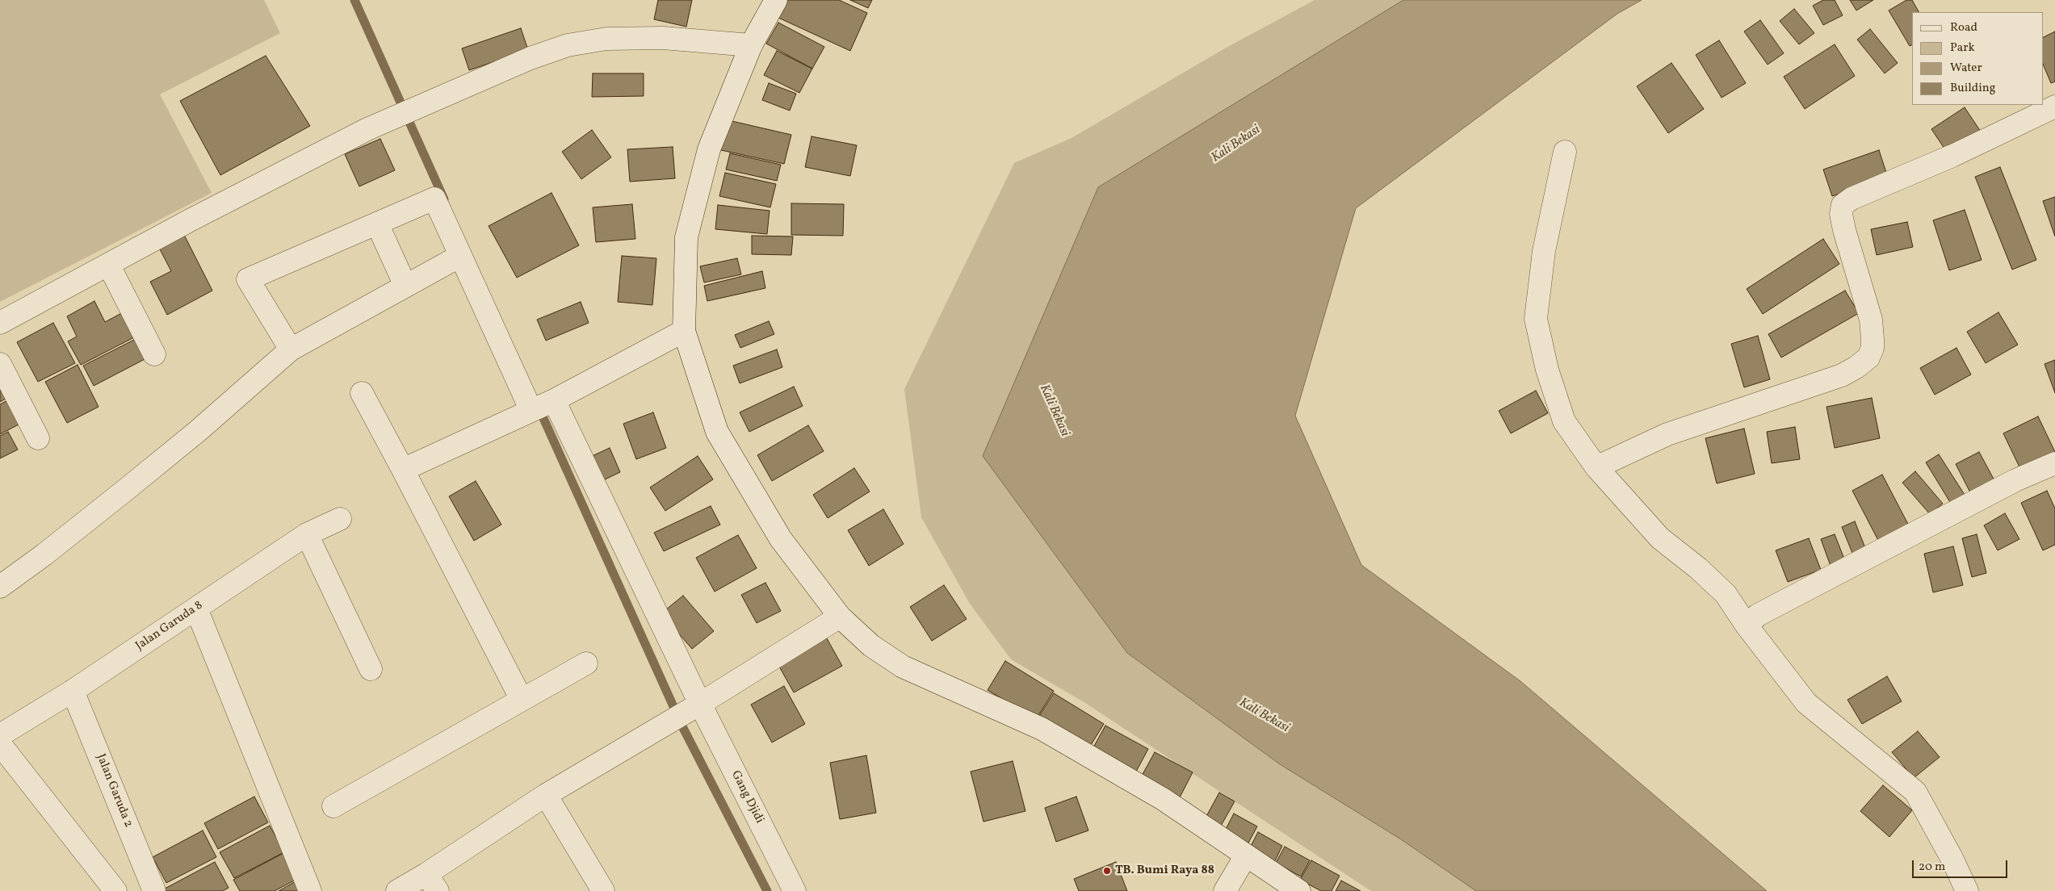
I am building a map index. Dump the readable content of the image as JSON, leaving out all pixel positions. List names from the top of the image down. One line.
{"streets":{"street":["Jalan Garuda 8","Jalan Garuda 2","Gang Djidi"]},"crossings":[["Jalan Garuda 8","Jalan Garuda 2"]],"water":["Kali Bekasi"],"places":["TB. Bumi Raya 88"],"legend":["Road","Park","Water","Building"],"scale_bar":"20 m"}
